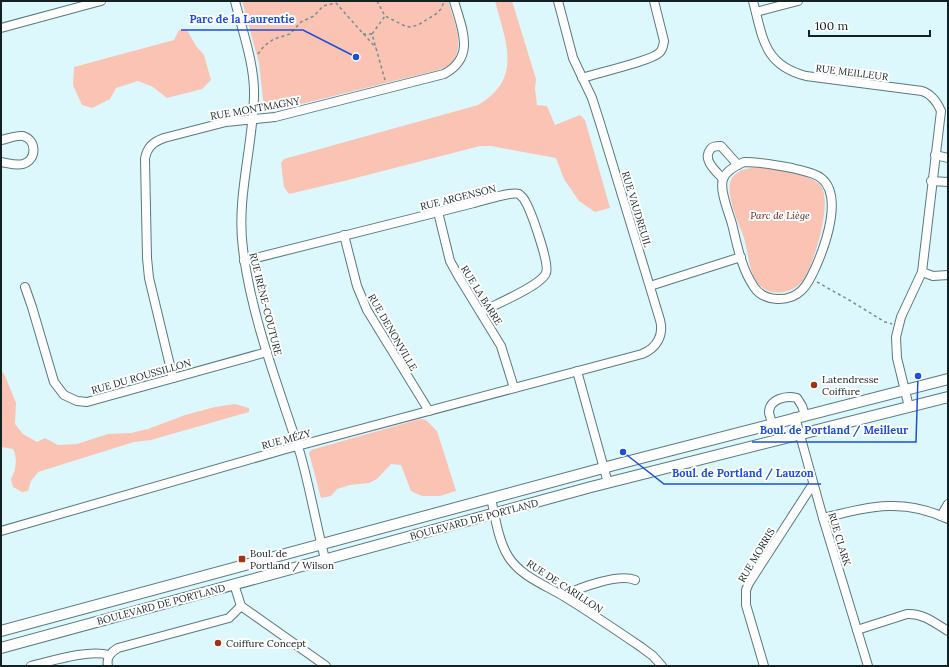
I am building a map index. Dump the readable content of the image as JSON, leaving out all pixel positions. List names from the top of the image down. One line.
{"streets":{"main road":["BOULEVARD DE PORTLAND"],"street":["RUE MEILLEUR","RUE MONTMAGNY","RUE ARGENSON","RUE VAUDREUIL","RUE LA BARRE","RUE IRÈNE-COUTURE","RUE DENONVILLE","RUE DU ROUSSILLON","RUE MÉZY","RUE CLARK","RUE MORRIS","RUE DE CARILLON"]},"crossings":[["RUE MEILLEUR","BOULEVARD DE PORTLAND"],["RUE MONTMAGNY","RUE IRÈNE-COUTURE"],["RUE MONTMAGNY","RUE DU ROUSSILLON"],["RUE ARGENSON","RUE LA BARRE"],["RUE ARGENSON","RUE IRÈNE-COUTURE"],["RUE ARGENSON","RUE DENONVILLE"],["RUE VAUDREUIL","RUE MÉZY"],["RUE LA BARRE","RUE MÉZY"],["RUE IRÈNE-COUTURE","RUE DU ROUSSILLON"],["RUE IRÈNE-COUTURE","RUE MÉZY"],["RUE IRÈNE-COUTURE","BOULEVARD DE PORTLAND"],["RUE DENONVILLE","RUE MÉZY"],["BOULEVARD DE PORTLAND","RUE CLARK"],["BOULEVARD DE PORTLAND","RUE DE CARILLON"],["RUE CLARK","RUE MORRIS"]],"parks":["Parc de Liège"],"places":{"other":["Parc de la Laurentie","Boul. de Portland / Meilleur","Latendresse Coiffure","Boul. de Portland / Lauzon","Coiffure Concept"],"transit":["Boul. de Portland / Wilson"]},"scale_bar":"100 m"}
